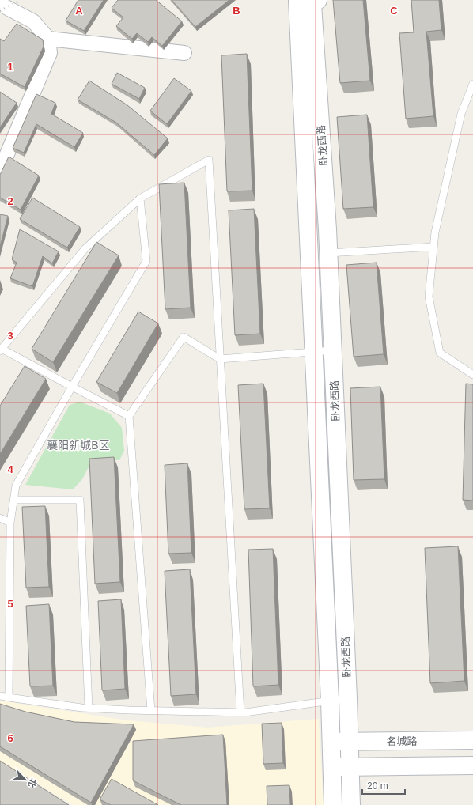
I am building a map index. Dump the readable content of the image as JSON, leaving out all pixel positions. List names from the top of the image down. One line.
{"streets":{"main road":["卧龙西路","名城路"]},"crossings":[["卧龙西路","名城路"]],"districts":["襄阳新城B区"],"scale_bar":"20 m","north":"bottom right","grid":{"columns":["A","B","C"],"rows":["1","2","3","4","5","6"]}}
